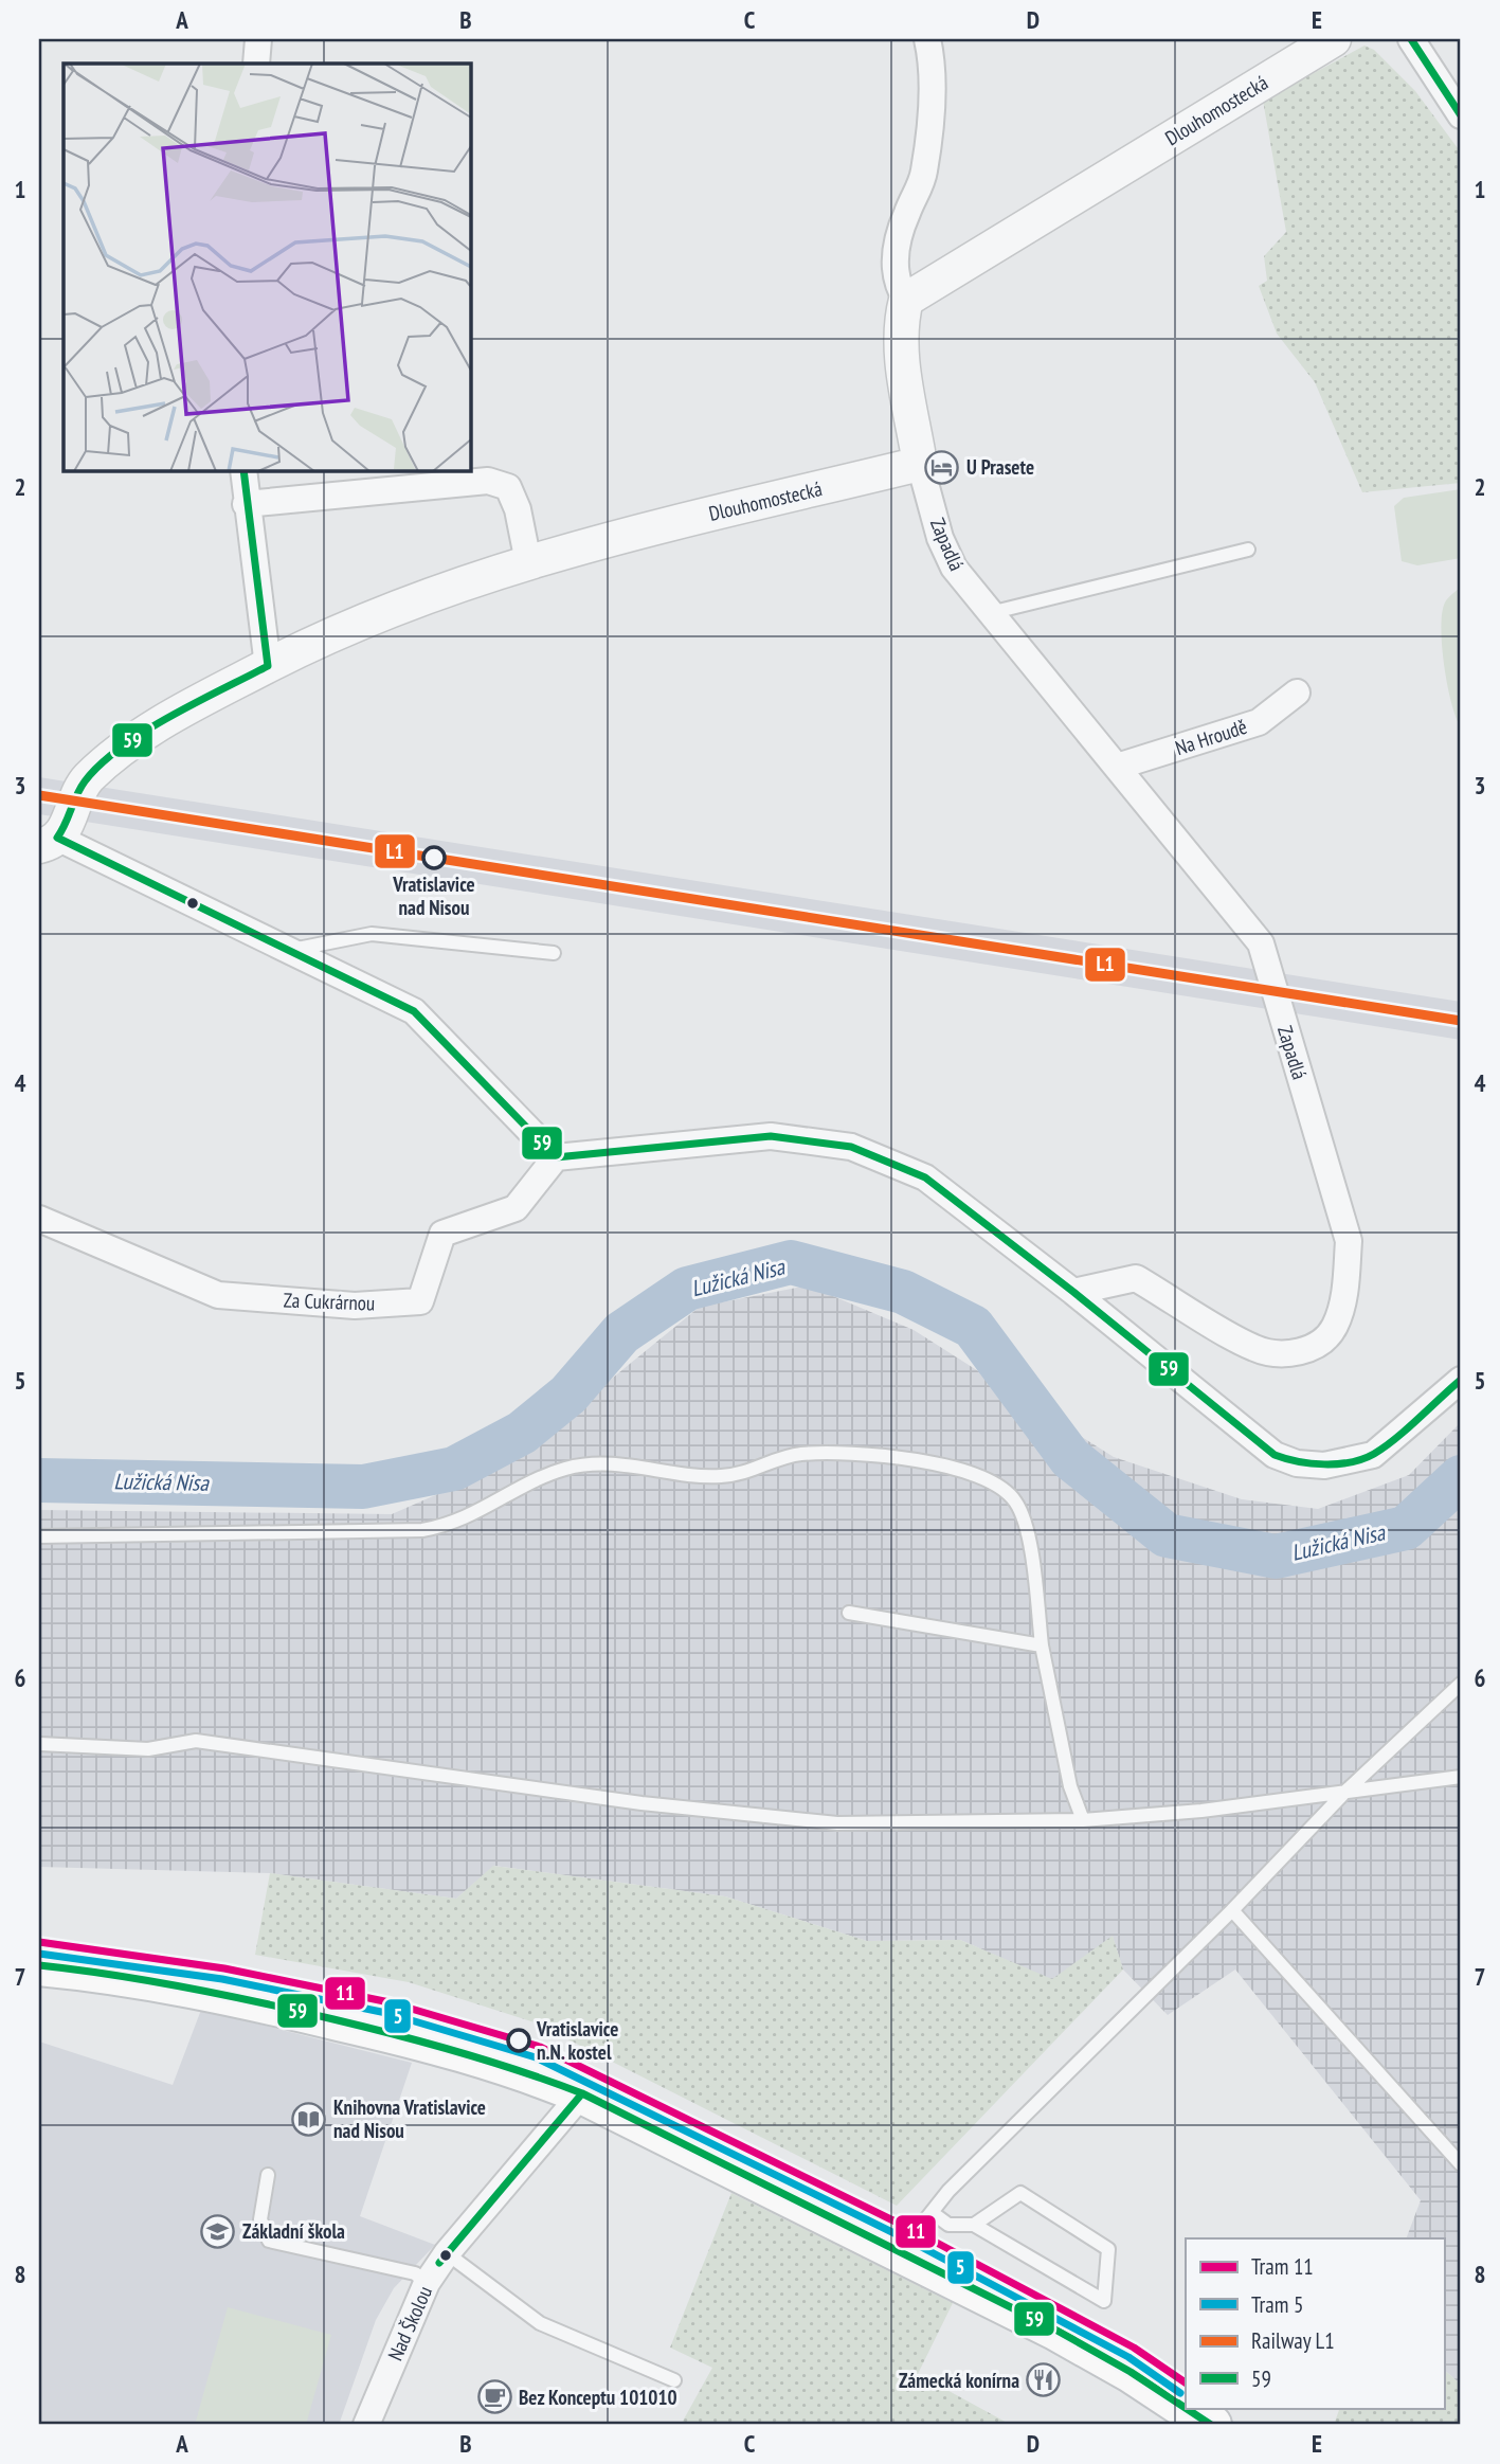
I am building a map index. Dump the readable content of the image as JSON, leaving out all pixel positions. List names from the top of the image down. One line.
{"streets":{"street":["Dlouhomostecká","Zapadlá","Na Hroudě","Za Cukrárnou","Nad Školou"]},"crossings":[["Dlouhomostecká","Zapadlá"],["Zapadlá","Na Hroudě"]],"water":["Lužická Nisa"],"places":{"hotel":["U Prasete"],"other":["Vratislavice nad Nisou","Vratislavice n.N. kostel"],"library":["Knihovna Vratislavice nad Nisou"],"school or university":["Základní škola"],"restaurant":["Zámecká konírna"],"cafe":["Bez Konceptu 101010"]},"lines":["transit line 59","rail line L1","tram line 11","tram line 5"],"legend":["Tram 11","Tram 5","Railway L1","59"],"grid":{"columns":["A","B","C","D","E"],"rows":["1","2","3","4","5","6","7","8"]}}
